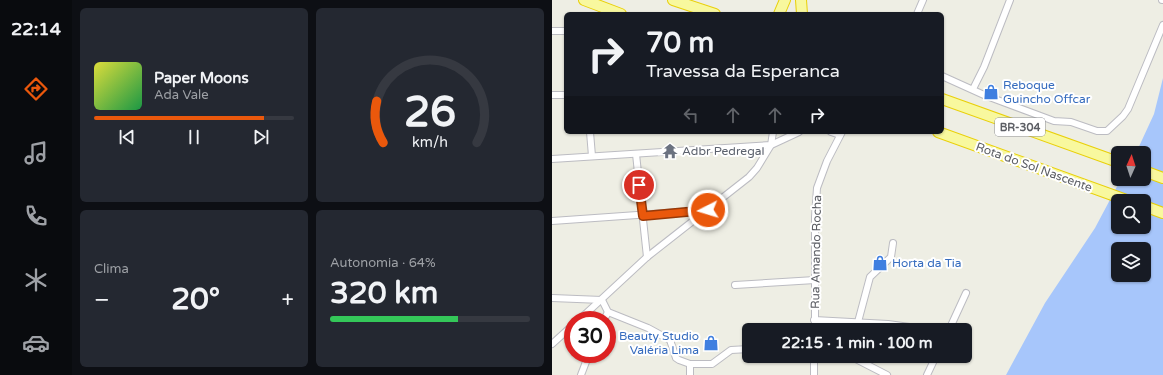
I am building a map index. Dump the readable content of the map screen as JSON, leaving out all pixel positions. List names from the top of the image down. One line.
{"streets":{"highway":["BR-304","Rota do Sol Nascente"],"street":["Rua Amando Rocha"]},"places":{"shop":["Reboque Guincho Offcar","Horta da Tia","Beauty Studio Valéria Lima"],"temple":["Adbr Pedregal"]},"north":"top","page":{"tabs":"22:14","turn":["70 m","Travessa da Esperanca"],"song":["Paper Moons","Ada Vale"],"tile":["Clima",["Autonomia · 64%","320 km"]],"heat":["−","20°","+"],"limit":"30","trip":"22:15 · 1 min · 100 m","gauge":["26","km/h"]}}
